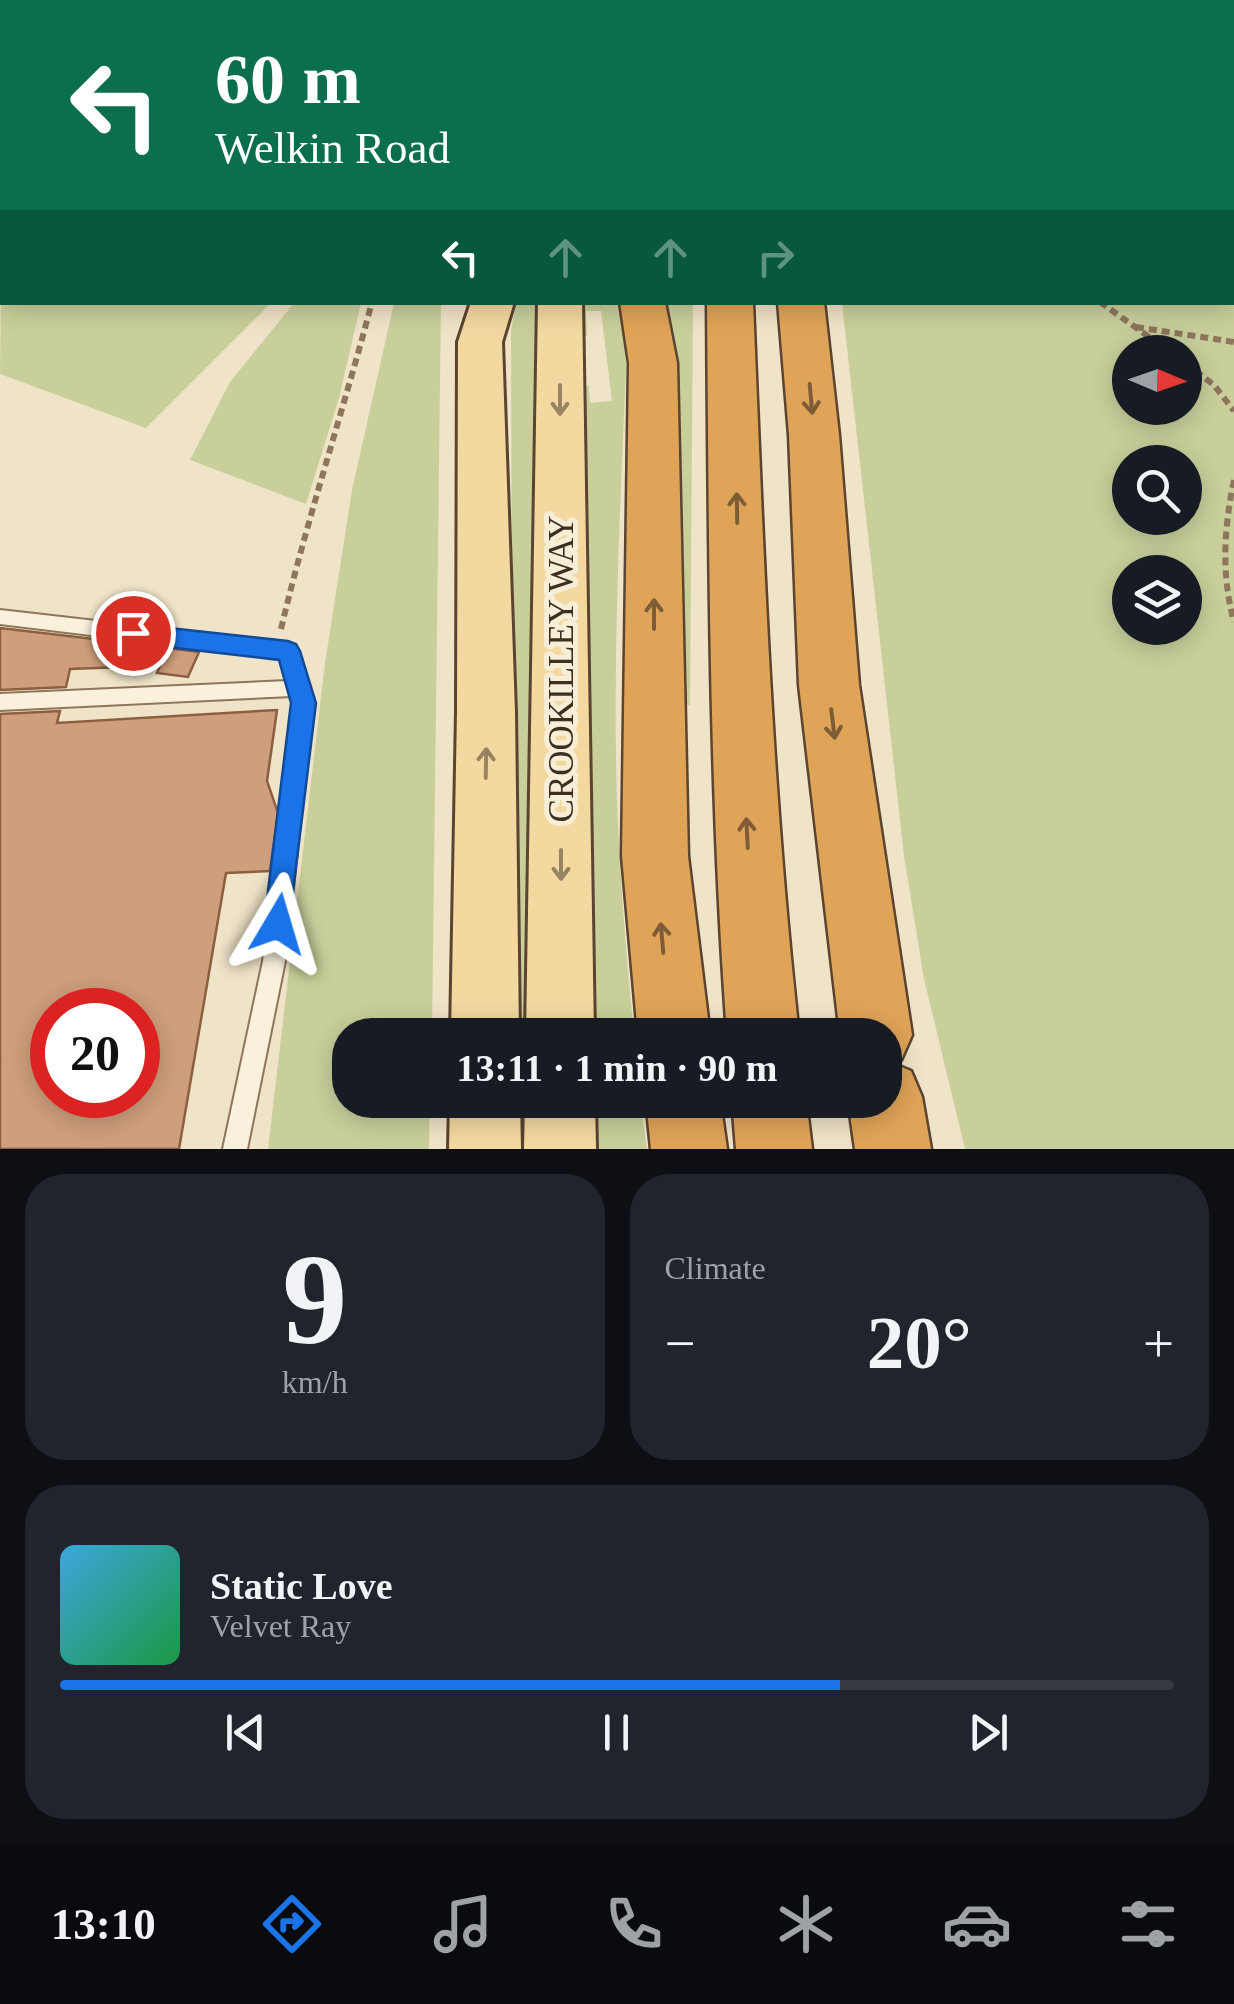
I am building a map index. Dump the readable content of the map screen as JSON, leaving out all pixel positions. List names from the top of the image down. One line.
{"streets":{"main road":["CROOKILLEY WAY"]},"north":"right","page":{"turn":["60 m","Welkin Road"],"limit":"20","trip":"13:11 · 1 min · 90 m","tile":[["9","km/h"],"Climate"],"heat":["−","20°","+"],"song":["Static Love","Velvet Ray"],"tabs":"13:10"}}
